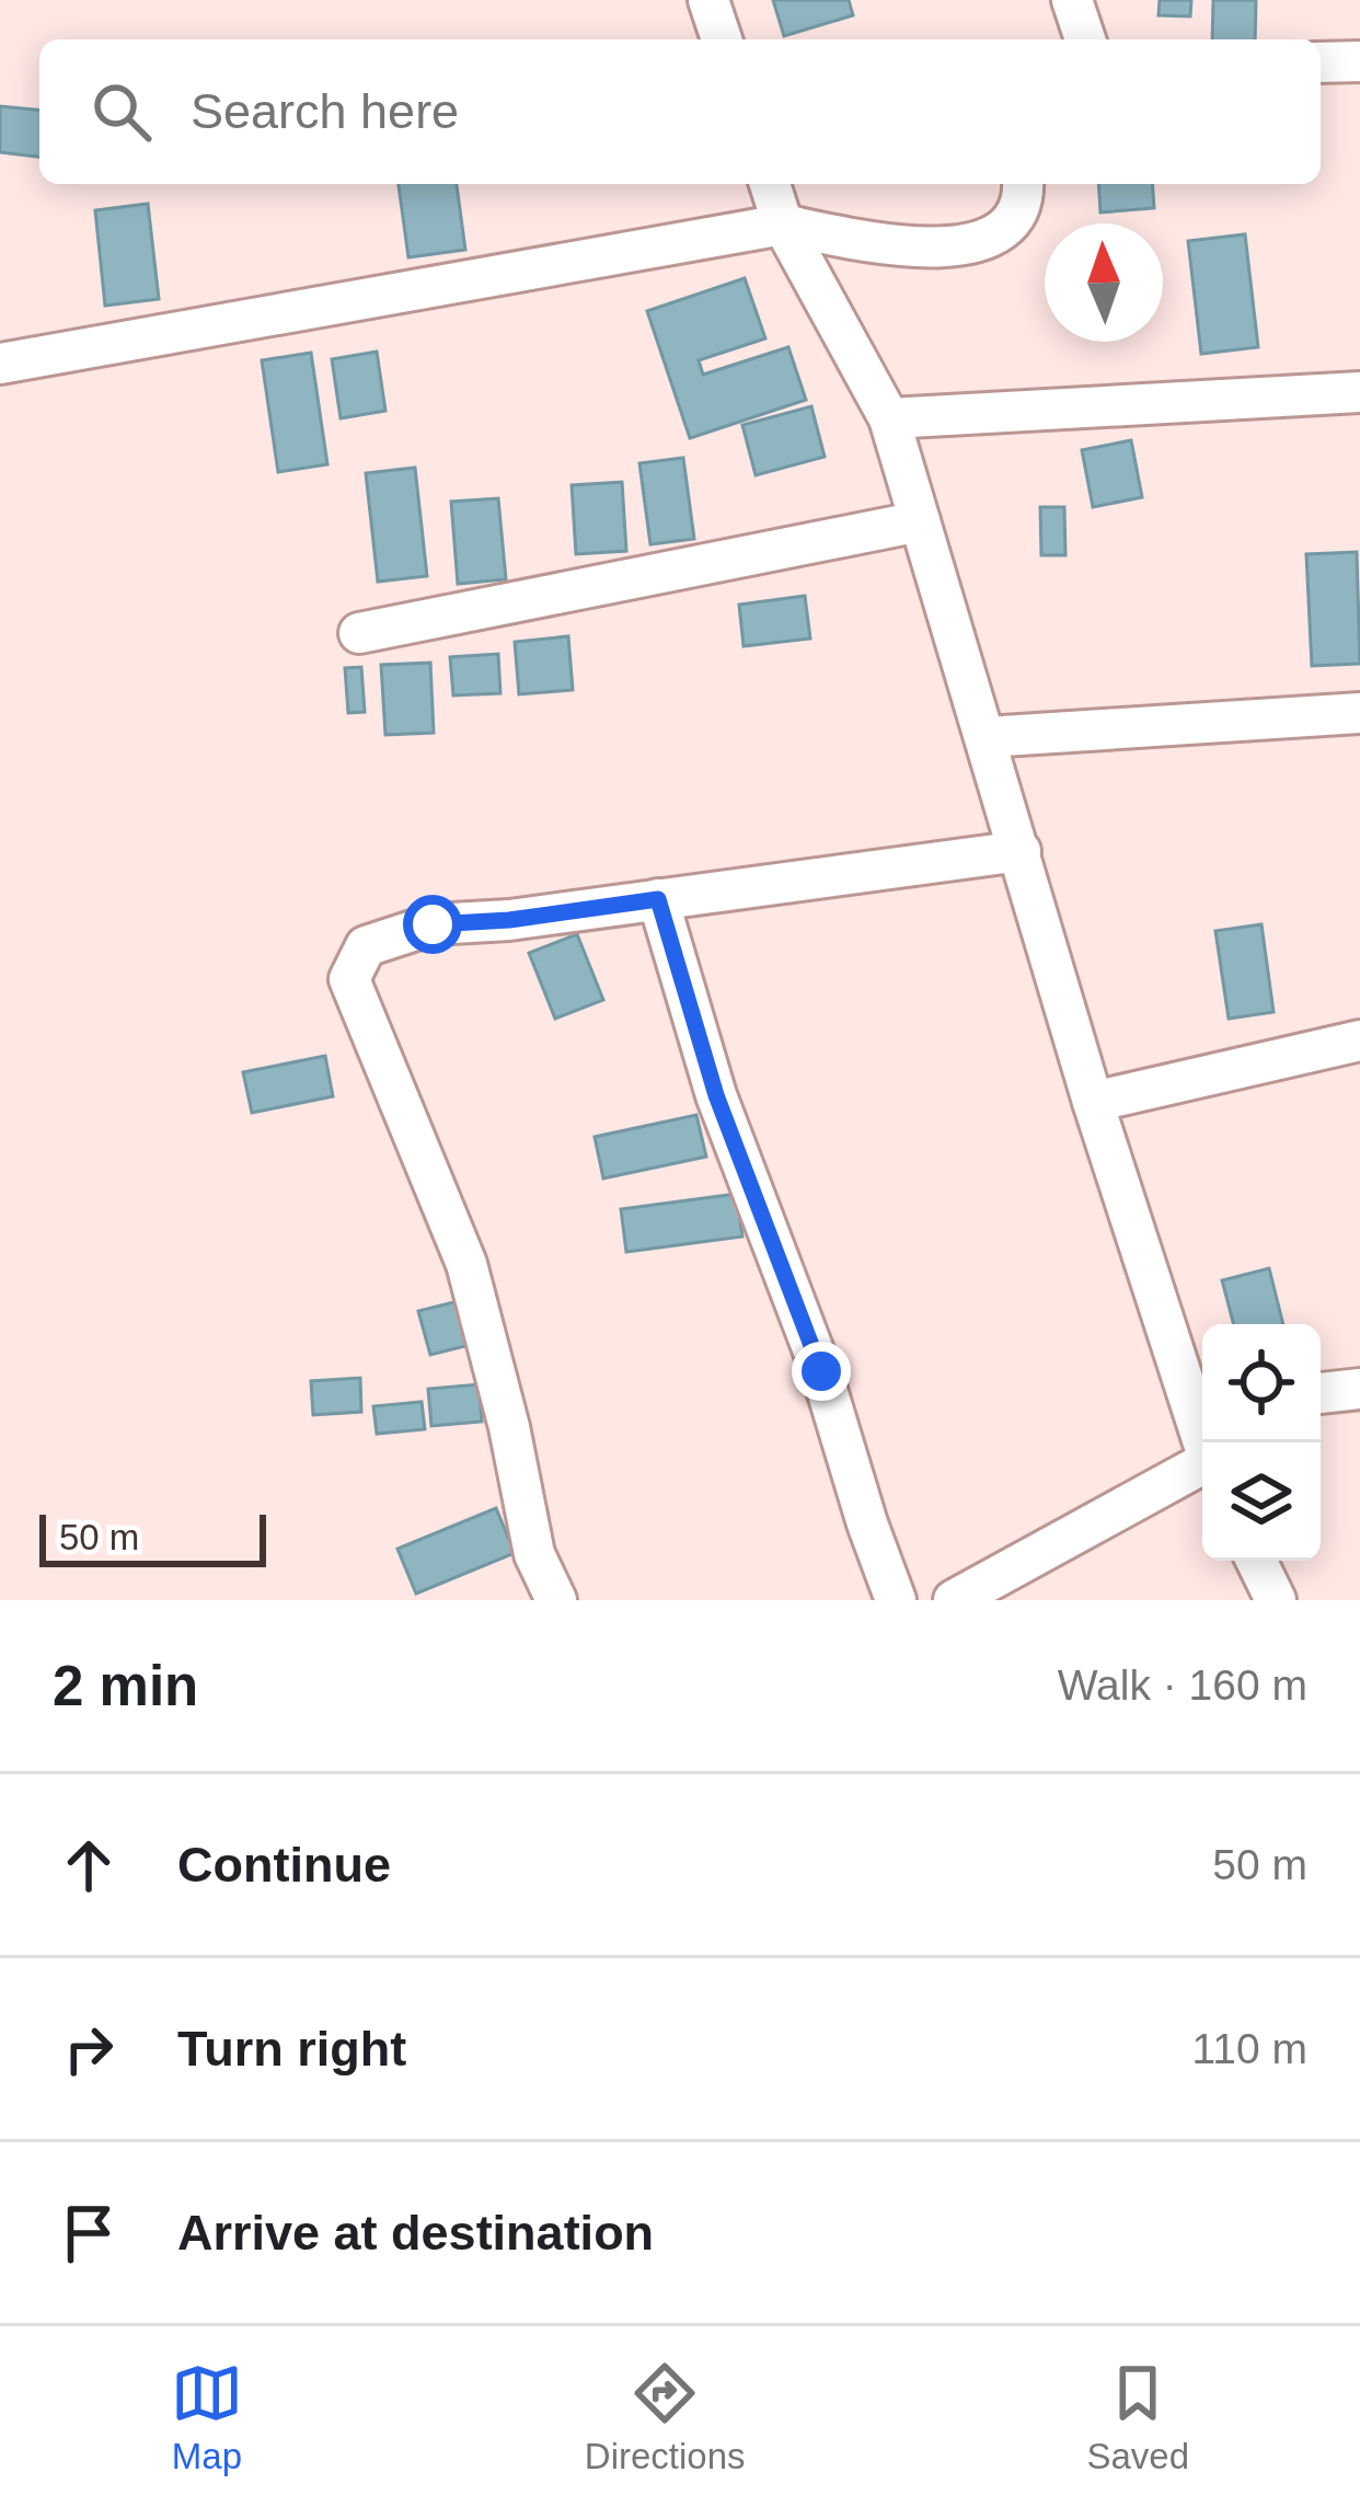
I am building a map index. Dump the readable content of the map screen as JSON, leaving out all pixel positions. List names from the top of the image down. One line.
{"scale_bar":"50 m","north":"top","page":{"search":"Search here","scale":"50 m","heading":["2 min","Walk · 160 m"],"list":[["Continue","50 m"],["Turn right","110 m"],"Arrive at destination"],"nav":["Map","Directions","Saved"]}}
